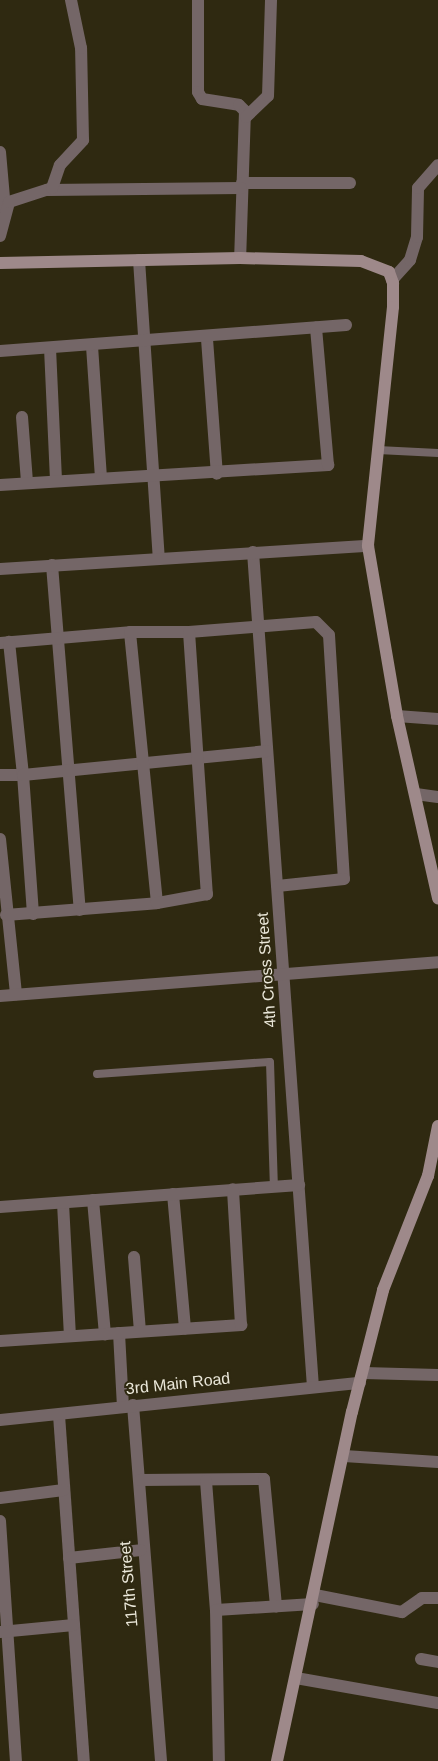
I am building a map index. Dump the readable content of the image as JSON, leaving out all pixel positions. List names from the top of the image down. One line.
{"streets":{"street":["4th Cross Street","3rd Main Road","117th Street"]},"crossings":[["4th Cross Street","3rd Main Road"],["3rd Main Road","117th Street"]]}
